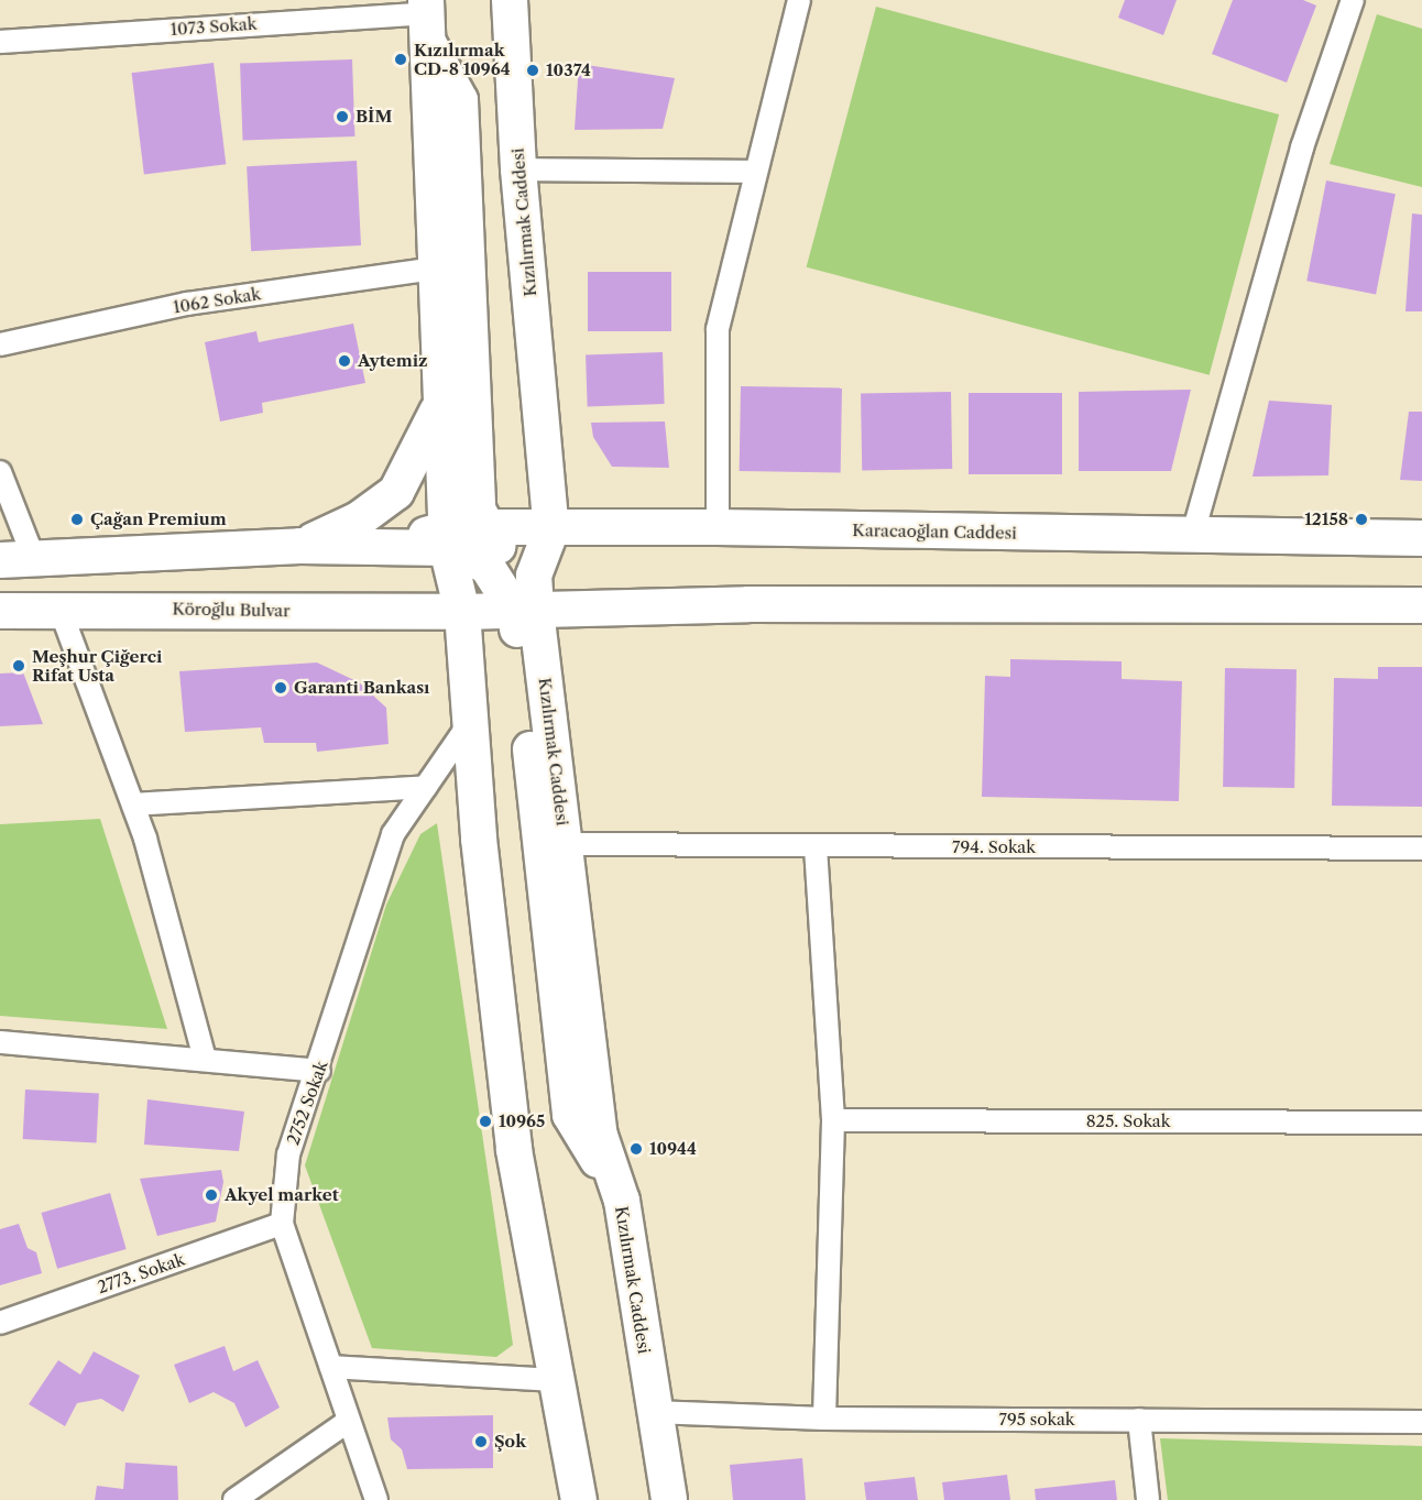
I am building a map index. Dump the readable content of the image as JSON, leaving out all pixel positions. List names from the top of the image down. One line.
{"streets":{"main road":["Kızılırmak Caddesi","Karacaoğlan Caddesi","Köroğlu Bulvar"],"street":["1073 Sokak","1062 Sokak","794. Sokak","2752 Sokak","825. Sokak","2773. Sokak","795 sokak"]},"crossings":[["Kızılırmak Caddesi","Karacaoğlan Caddesi"],["Kızılırmak Caddesi","794. Sokak"],["Kızılırmak Caddesi","795 sokak"],["2752 Sokak","2773. Sokak"]],"places":["Kızılırmak CD-8 10964","10374","BİM","Aytemiz","Çağan Premium","12158","Meşhur Çiğerci Rifat Usta","Garanti Bankası","10965","10944","Akyel market","Şok"]}
